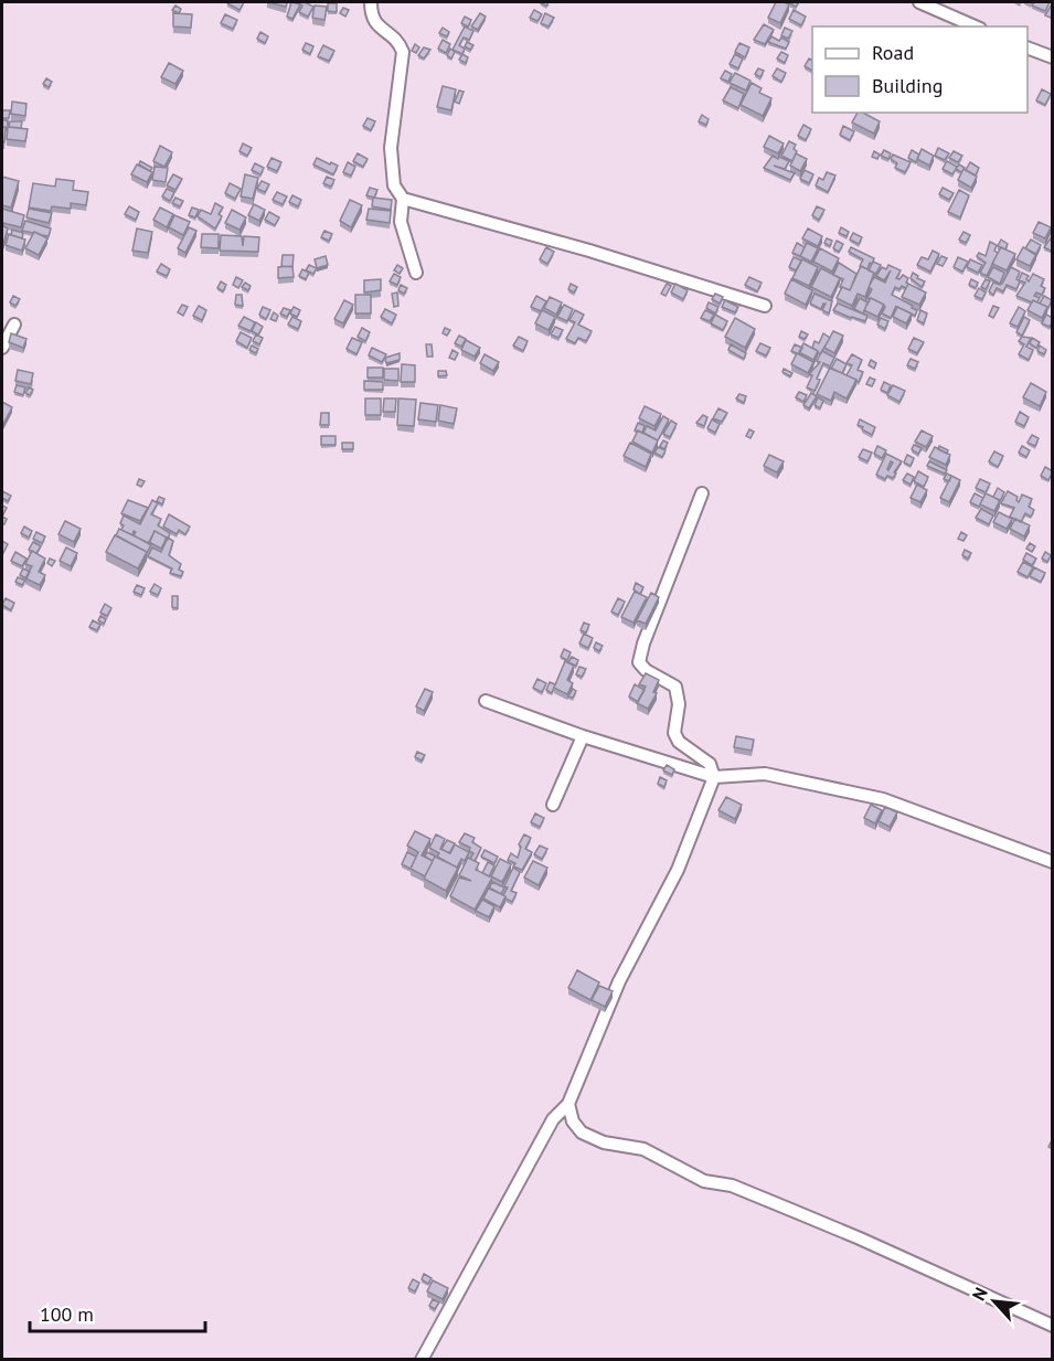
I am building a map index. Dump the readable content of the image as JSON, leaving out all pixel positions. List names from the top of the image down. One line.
{"legend":["Road","Building"],"scale_bar":"100 m","north":"top left"}
